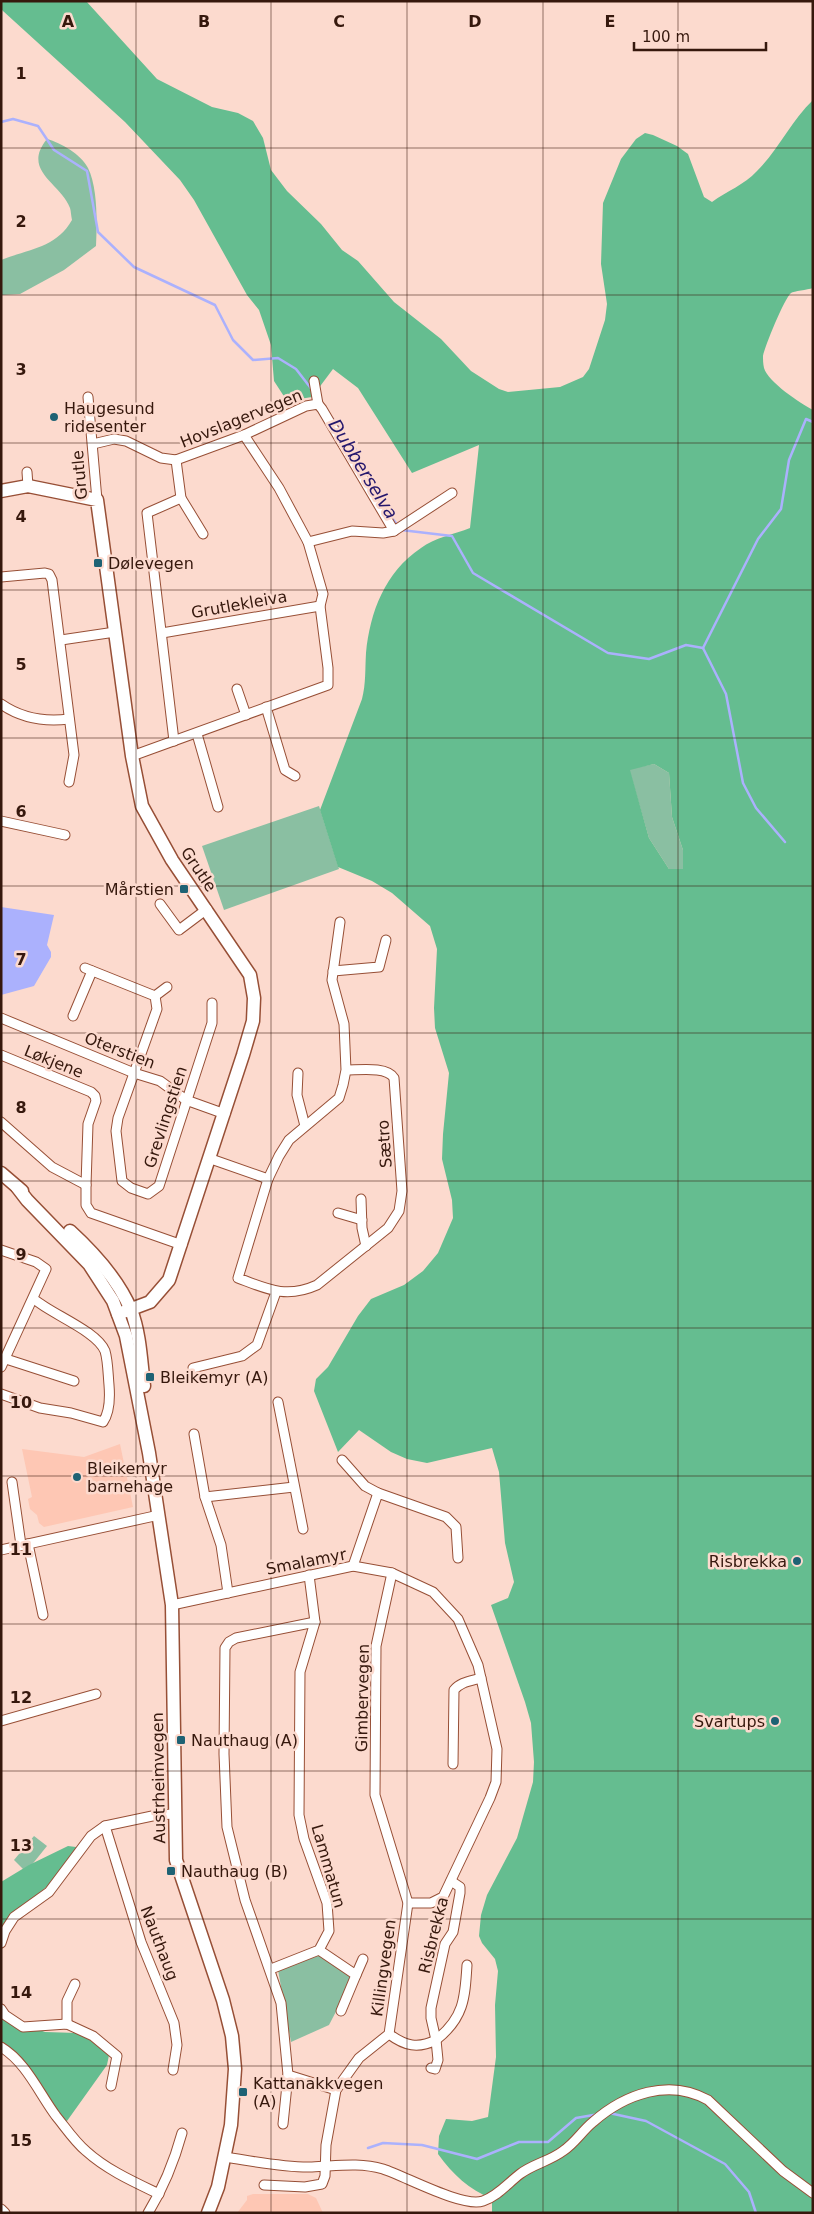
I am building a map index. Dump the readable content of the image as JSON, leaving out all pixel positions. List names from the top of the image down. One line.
{"streets":{"main road":["Grutle","Austrheimvegen"],"street":["Hovslagervegen","Grutlekleiva","Oterstien","Løkjene","Grevlingstien","Sætro","Smalamyr","Gimbervegen","Lammatun","Risbrekka","Nauthaug","Killingvegen"]},"crossings":[["Hovslagervegen","Grutle"],["Grutle","Oterstien"],["Grutle","Løkjene"],["Grutle","Austrheimvegen"],["Oterstien","Grevlingstien"],["Smalamyr","Gimbervegen"],["Smalamyr","Austrheimvegen"],["Smalamyr","Risbrekka"],["Gimbervegen","Killingvegen"],["Risbrekka","Killingvegen"]],"water":["Dubberselva"],"places":{"other":["Haugesund ridesenter","Bleikemyr barnehage","Risbrekka","Svartups"],"transit":["Dølevegen","Mårstien","Bleikemyr (A)","Nauthaug (A)","Nauthaug (B)","Kattanakkvegen (A)"]},"scale_bar":"100 m","grid":{"columns":["A","B","C","D","E"],"rows":["1","2","3","4","5","6","7","8","9","10","11","12","13","14","15"]}}
